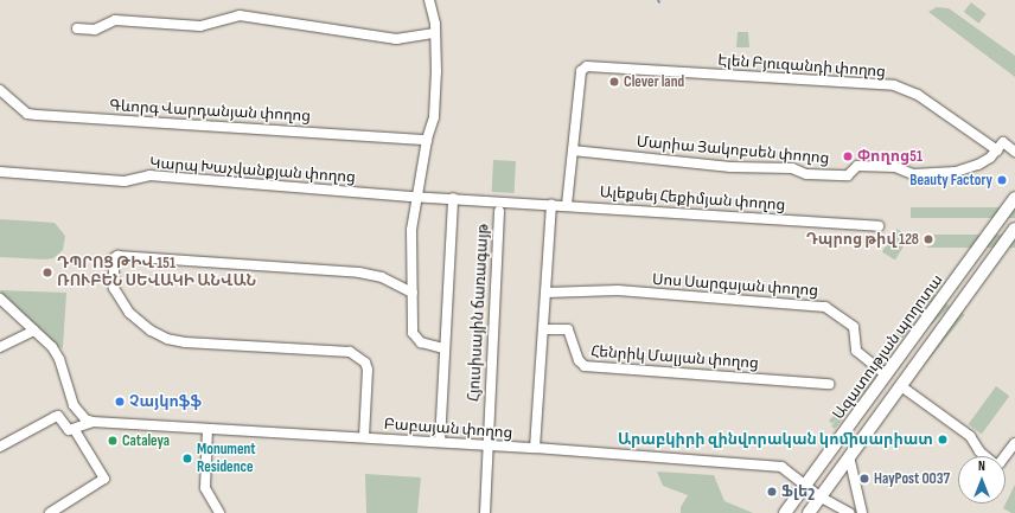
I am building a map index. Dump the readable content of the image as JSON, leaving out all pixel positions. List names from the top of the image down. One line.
{"streets":{"main road":["Ազատության պողոտա"],"street":["Էլեն Բյուզանդի փողոց","Գևորգ Վարդանյան փողոց","Մարիա Յակոբսեն փողոց","Կարպ Խաչվանքյան փողոց","Ալեքսեյ Հեքիմյան փողոց","Սոս Սարգսյան փողոց","Հյուսիսային ճառագայթ","Հենրիկ Մալյան փողոց","Բաբայան փողոց"]},"crossings":[["Էլեն Բյուզանդի փողոց","Մարիա Յակոբսեն փողոց"],["Կարպ Խաչվանքյան փողոց","Ալեքսեյ Հեքիմյան փողոց"],["Սոս Սարգսյան փողոց","Ազատության պողոտա"],["Հյուսիսային ճառագայթ","Բաբայան փողոց"],["Ազատության պողոտա","Բաբայան փողոց"]],"places":["Clever land","Փողոց51","Beauty Factory","Դպրոց թիվ 128","ԴՊՐՈՑ ԹԻՎ 151 ՌՈՒԲԵՆ ՍԵՎԱԿԻ ԱՆՎԱՆ","Չայկոֆֆ","Արաբկիրի զինվորական կոմիսարիատ","Cataleya","Monument Residence","HayPost 0037","Ֆլեշ"],"north":"top"}
